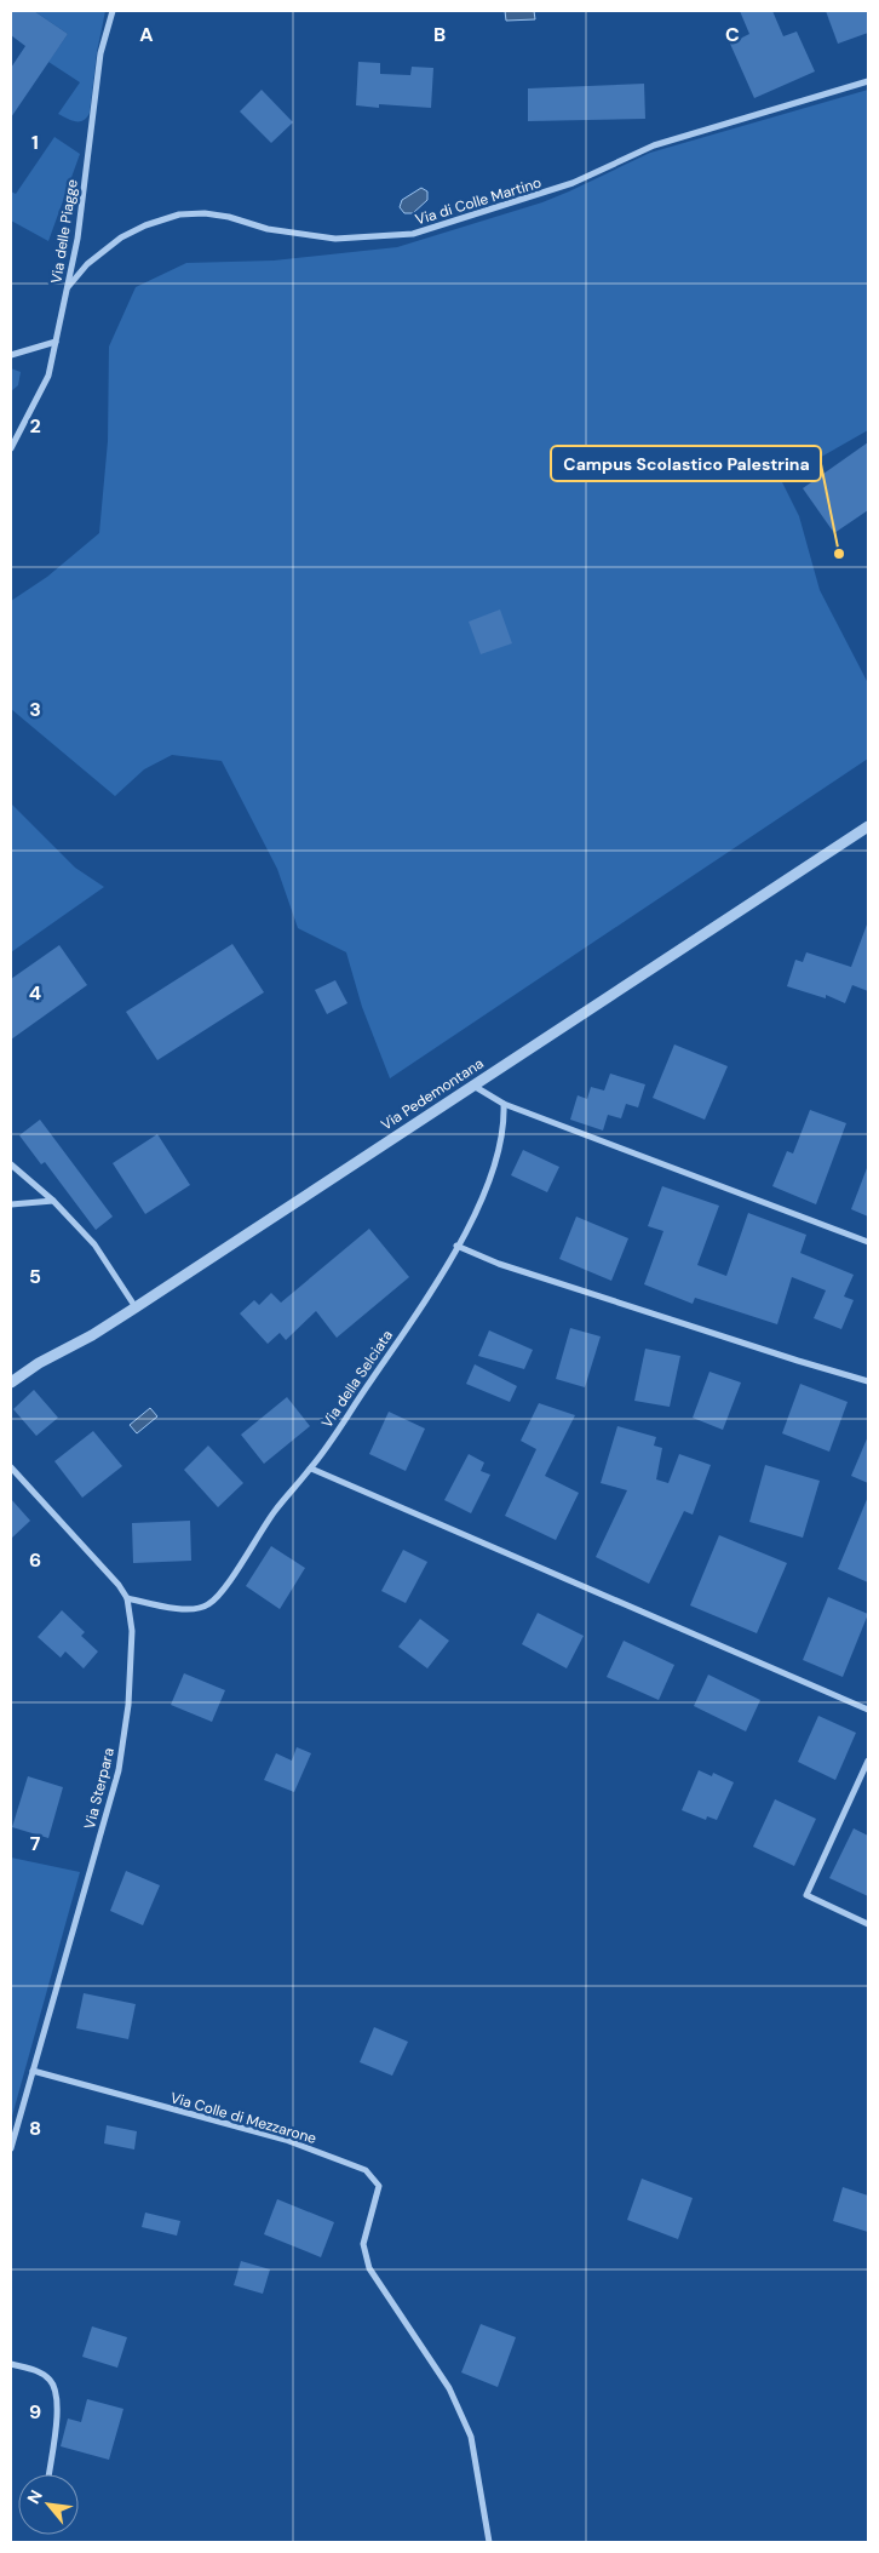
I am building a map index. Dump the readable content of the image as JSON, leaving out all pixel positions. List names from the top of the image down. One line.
{"streets":{"street":["Via di Colle Martino","Via delle Piagge","Via Pedemontana","Via della Selciata","Via Sterpara","Via Colle di Mezzarone"]},"crossings":[["Via di Colle Martino","Via delle Piagge"],["Via della Selciata","Via Sterpara"],["Via Sterpara","Via Colle di Mezzarone"]],"places":["Campus Scolastico Palestrina"],"north":"top left","grid":{"columns":["A","B","C"],"rows":["1","2","3","4","5","6","7","8","9"]}}
